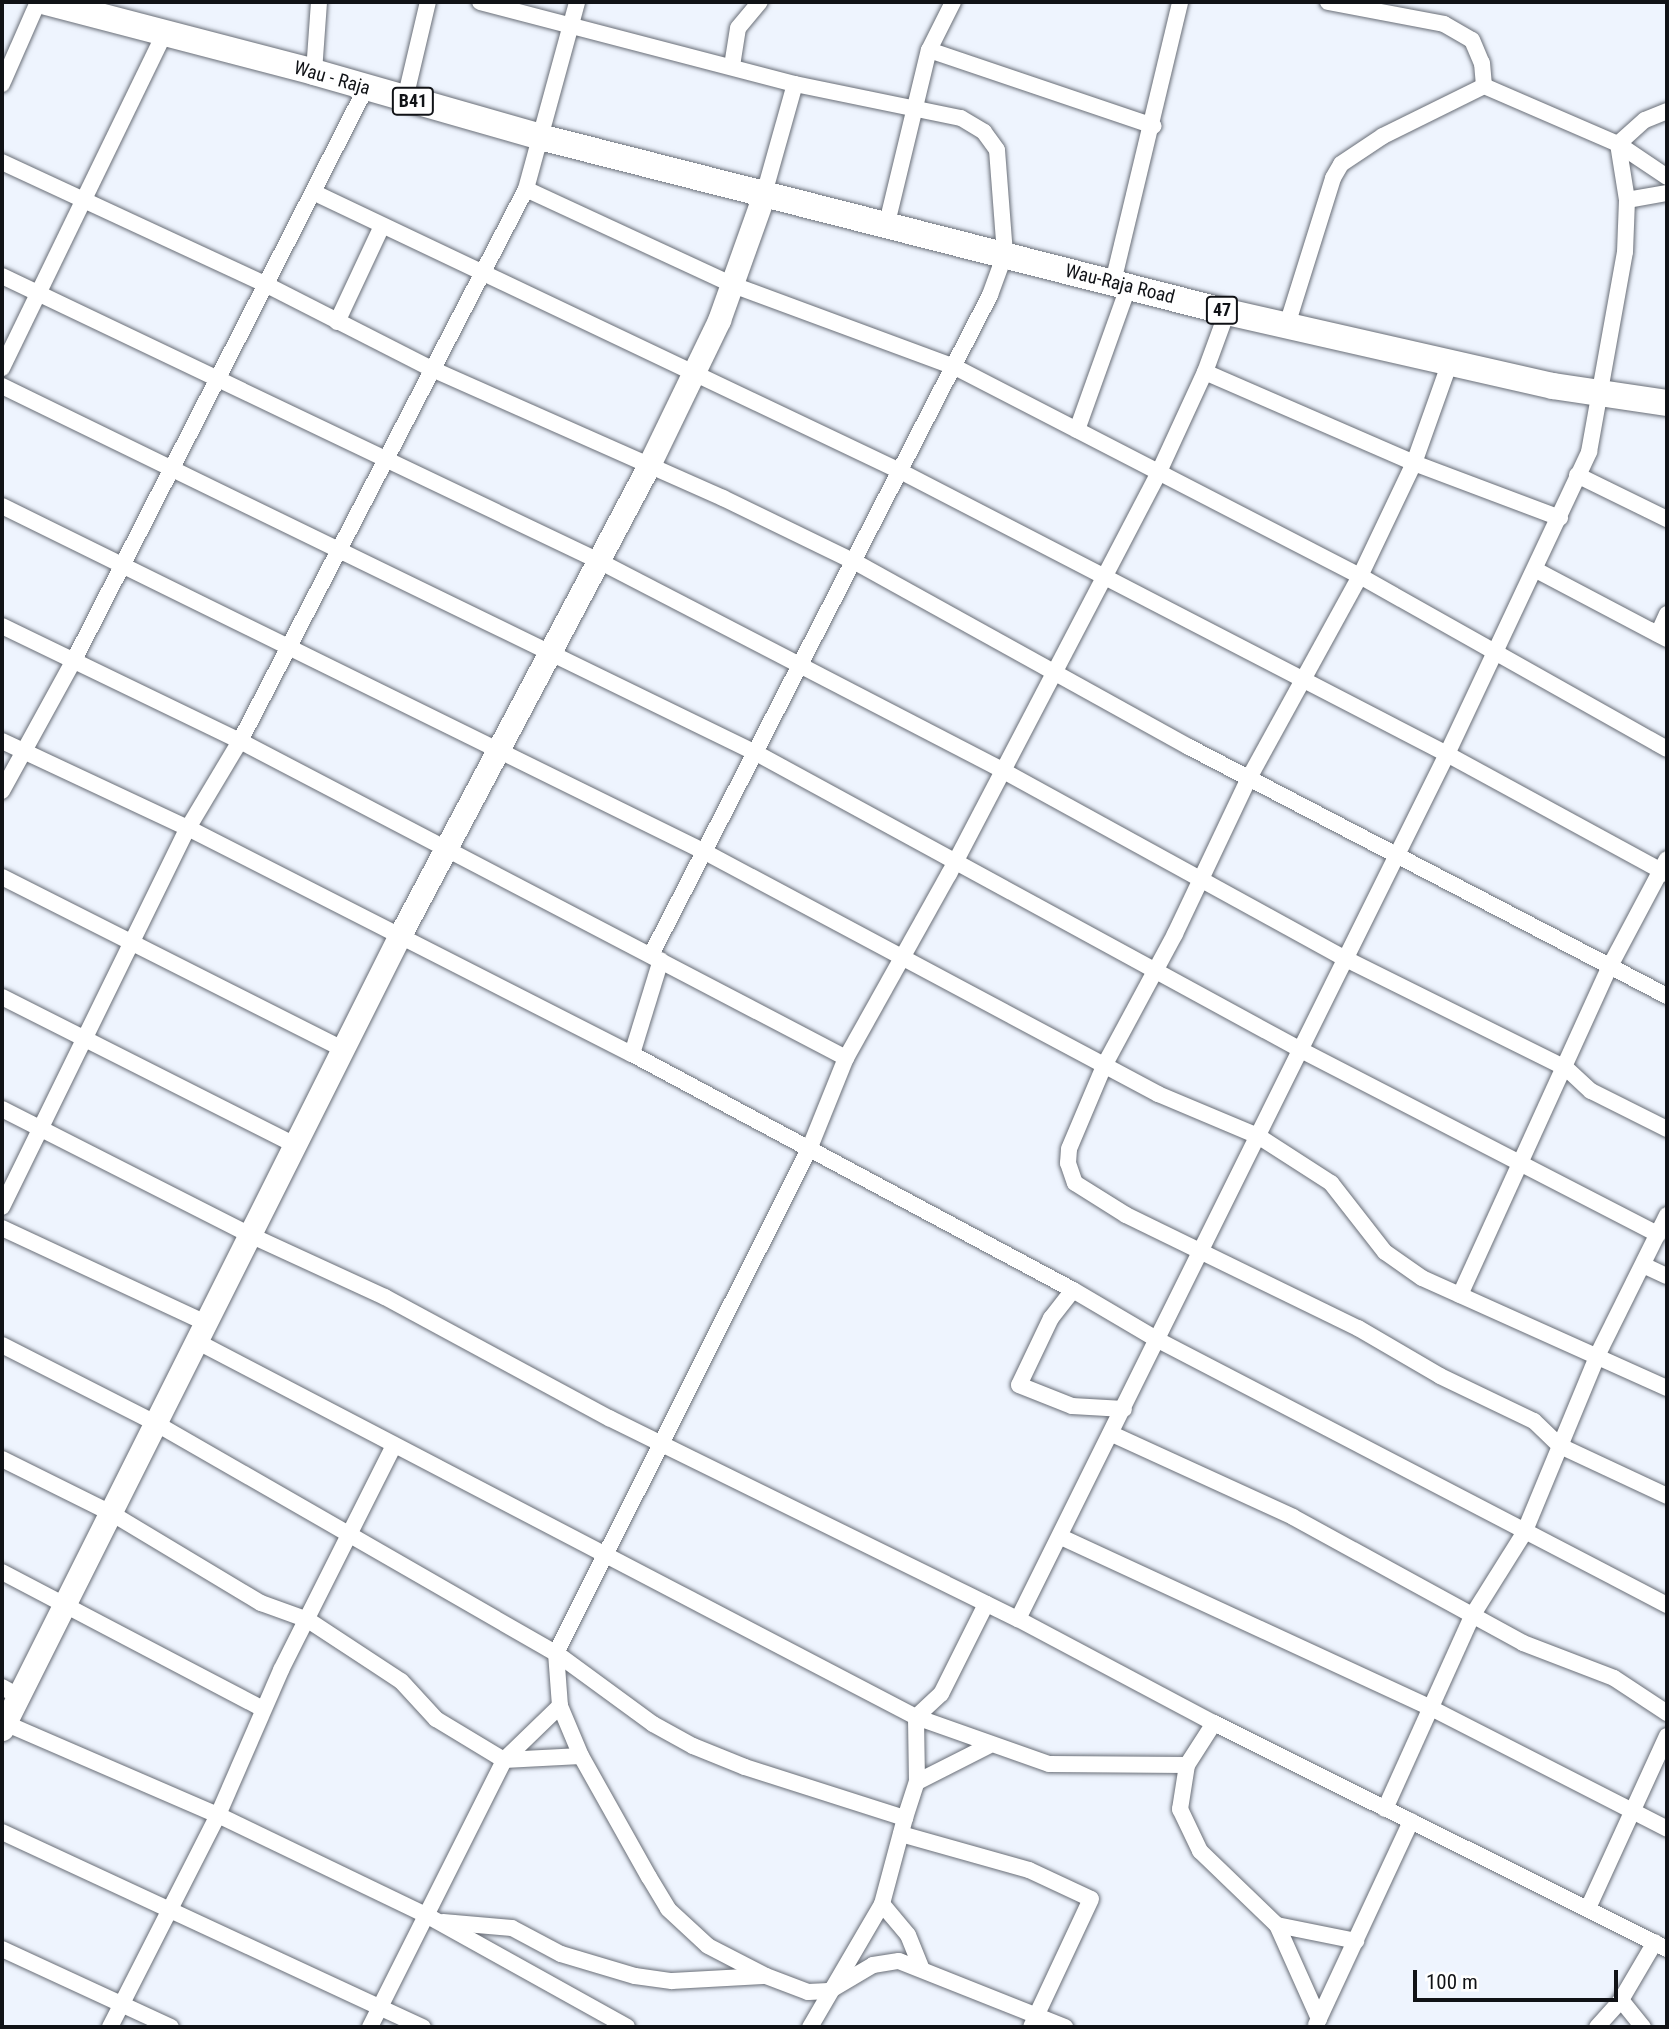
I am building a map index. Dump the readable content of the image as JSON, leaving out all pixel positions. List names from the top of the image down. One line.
{"streets":{"main road":["Wau - Raja","B41","Wau-Raja Road","47"]},"crossings":[["Wau - Raja","Wau-Raja Road"]],"scale_bar":"100 m"}
